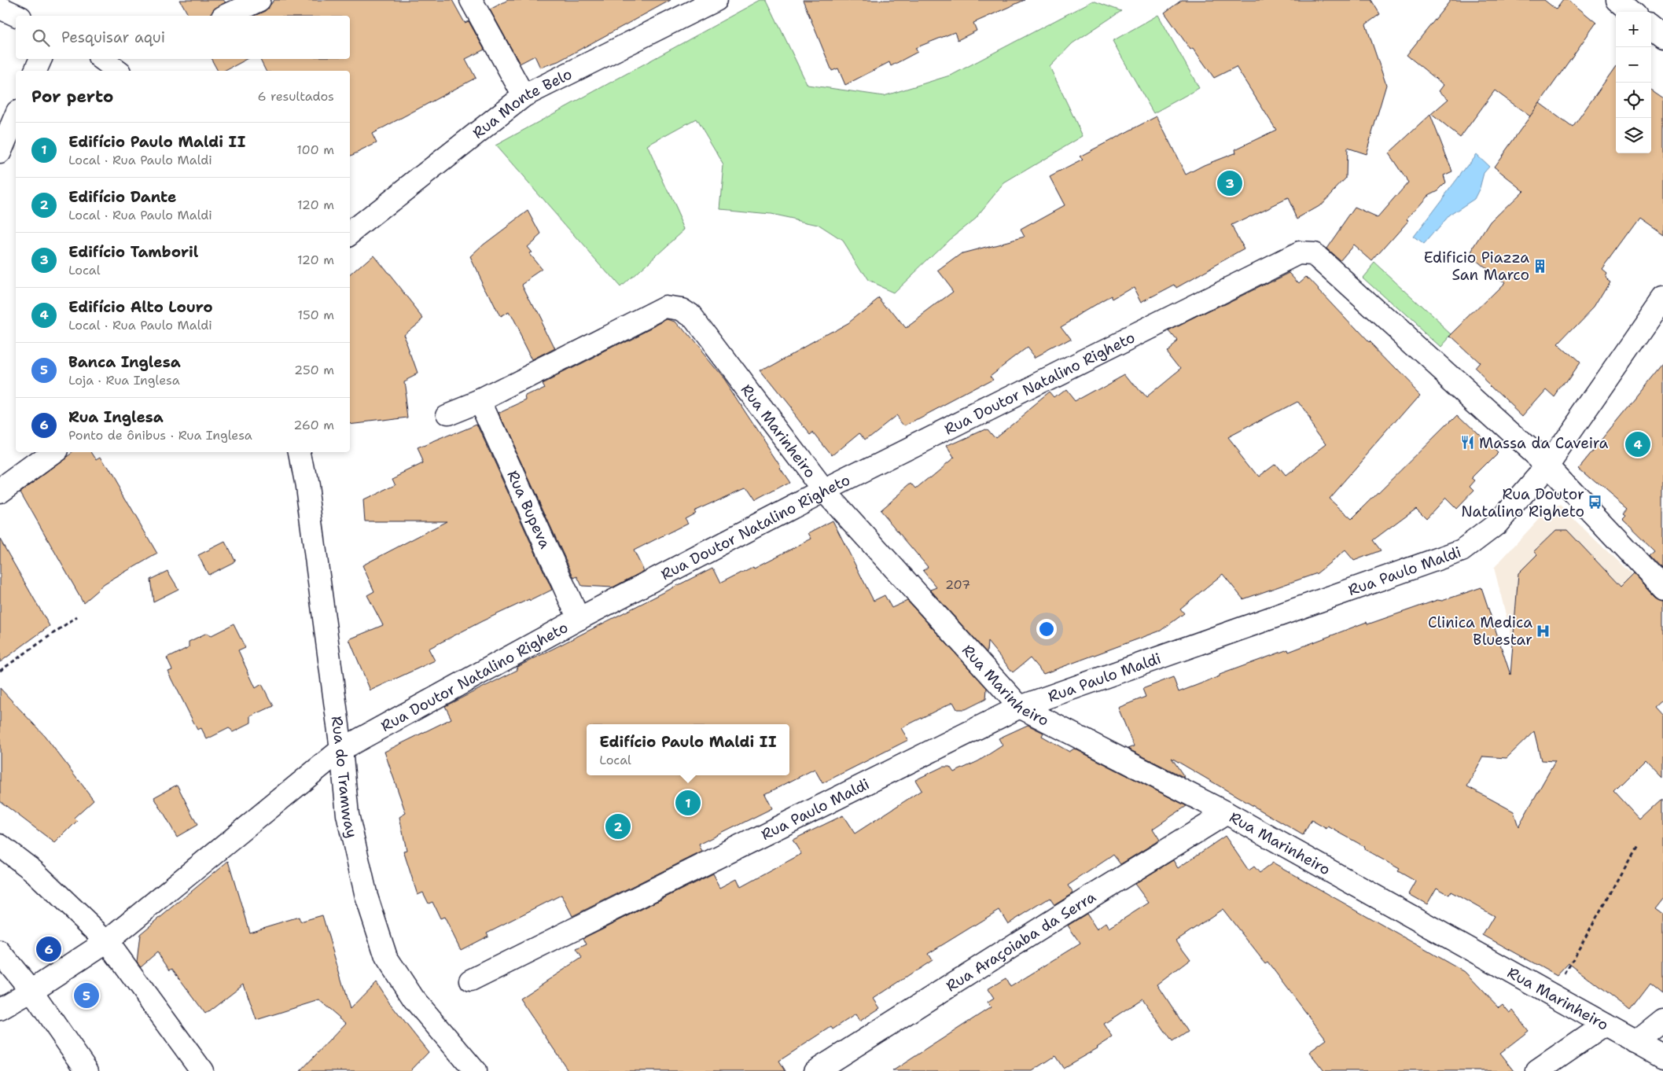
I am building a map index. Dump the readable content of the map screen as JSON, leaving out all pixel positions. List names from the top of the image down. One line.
{"streets":{"street":["Rua Monte Belo","Rua Doutor Natalino Righeto","Rua Marinheiro","Rua Bupeva","Rua Paulo Maldi","Rua do Tramway","Rua Araçoiaba da Serra"]},"crossings":[["Rua Doutor Natalino Righeto","Rua Marinheiro"],["Rua Doutor Natalino Righeto","Rua Bupeva"],["Rua Doutor Natalino Righeto","Rua Paulo Maldi"],["Rua Doutor Natalino Righeto","Rua do Tramway"],["Rua Marinheiro","Rua Bupeva"],["Rua Marinheiro","Rua Paulo Maldi"],["Rua Marinheiro","Rua Araçoiaba da Serra"]],"places":{"building":["Edificio Piazza San Marco"],"restaurant":["Massa da Caveira"],"bus stop":["Rua Doutor Natalino Righeto"],"hospital":["Clinica Medica Bluestar"]},"house_numbers":["207"],"page":{"map_buttons":["+","−"],"search":"Pesquisar aqui","heading":["Por perto","6 resultados"],"list":[{"mark":"1","name":"Edifício Paulo Maldi II","note":"Local · Rua Paulo Maldi","value":"100 m"},{"mark":"2","name":"Edifício Dante","note":"Local · Rua Paulo Maldi","value":"120 m"},{"mark":"3","name":"Edifício Tamboril","note":"Local","value":"120 m"},{"mark":"4","name":"Edifício Alto Louro","note":"Local · Rua Paulo Maldi","value":"150 m"},{"mark":"5","name":"Banca Inglesa","note":"Loja · Rua Inglesa","value":"250 m"},{"mark":"6","name":"Rua Inglesa","note":"Ponto de ônibus · Rua Inglesa","value":"260 m"}],"pins":["3","4","1","2","6","5"],"popup":["Edifício Paulo Maldi II","Local"]}}
